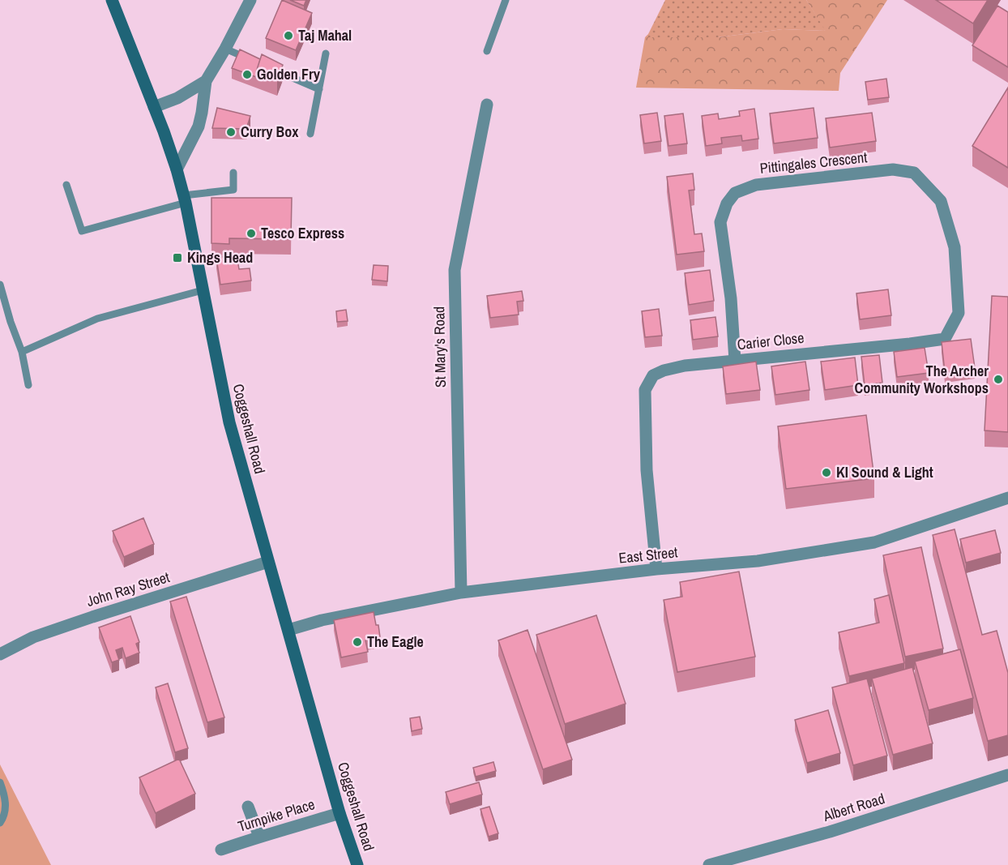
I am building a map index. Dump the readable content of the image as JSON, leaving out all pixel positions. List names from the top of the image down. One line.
{"streets":{"main road":["Coggeshall Road"],"street":["Pittingales Crescent","Carier Close","St Mary's Road","East Street","John Ray Street","Albert Road","Turnpike Place"]},"crossings":[["Pittingales Crescent","Carier Close"],["Carier Close","East Street"],["St Mary's Road","East Street"],["Coggeshall Road","East Street"],["Coggeshall Road","John Ray Street"],["Coggeshall Road","Turnpike Place"]],"places":{"other":["Taj Mahal","Golden Fry","Curry Box","Tesco Express","The Archer Community Workshops","KI Sound & Light","The Eagle"],"transit":["Kings Head"]}}
